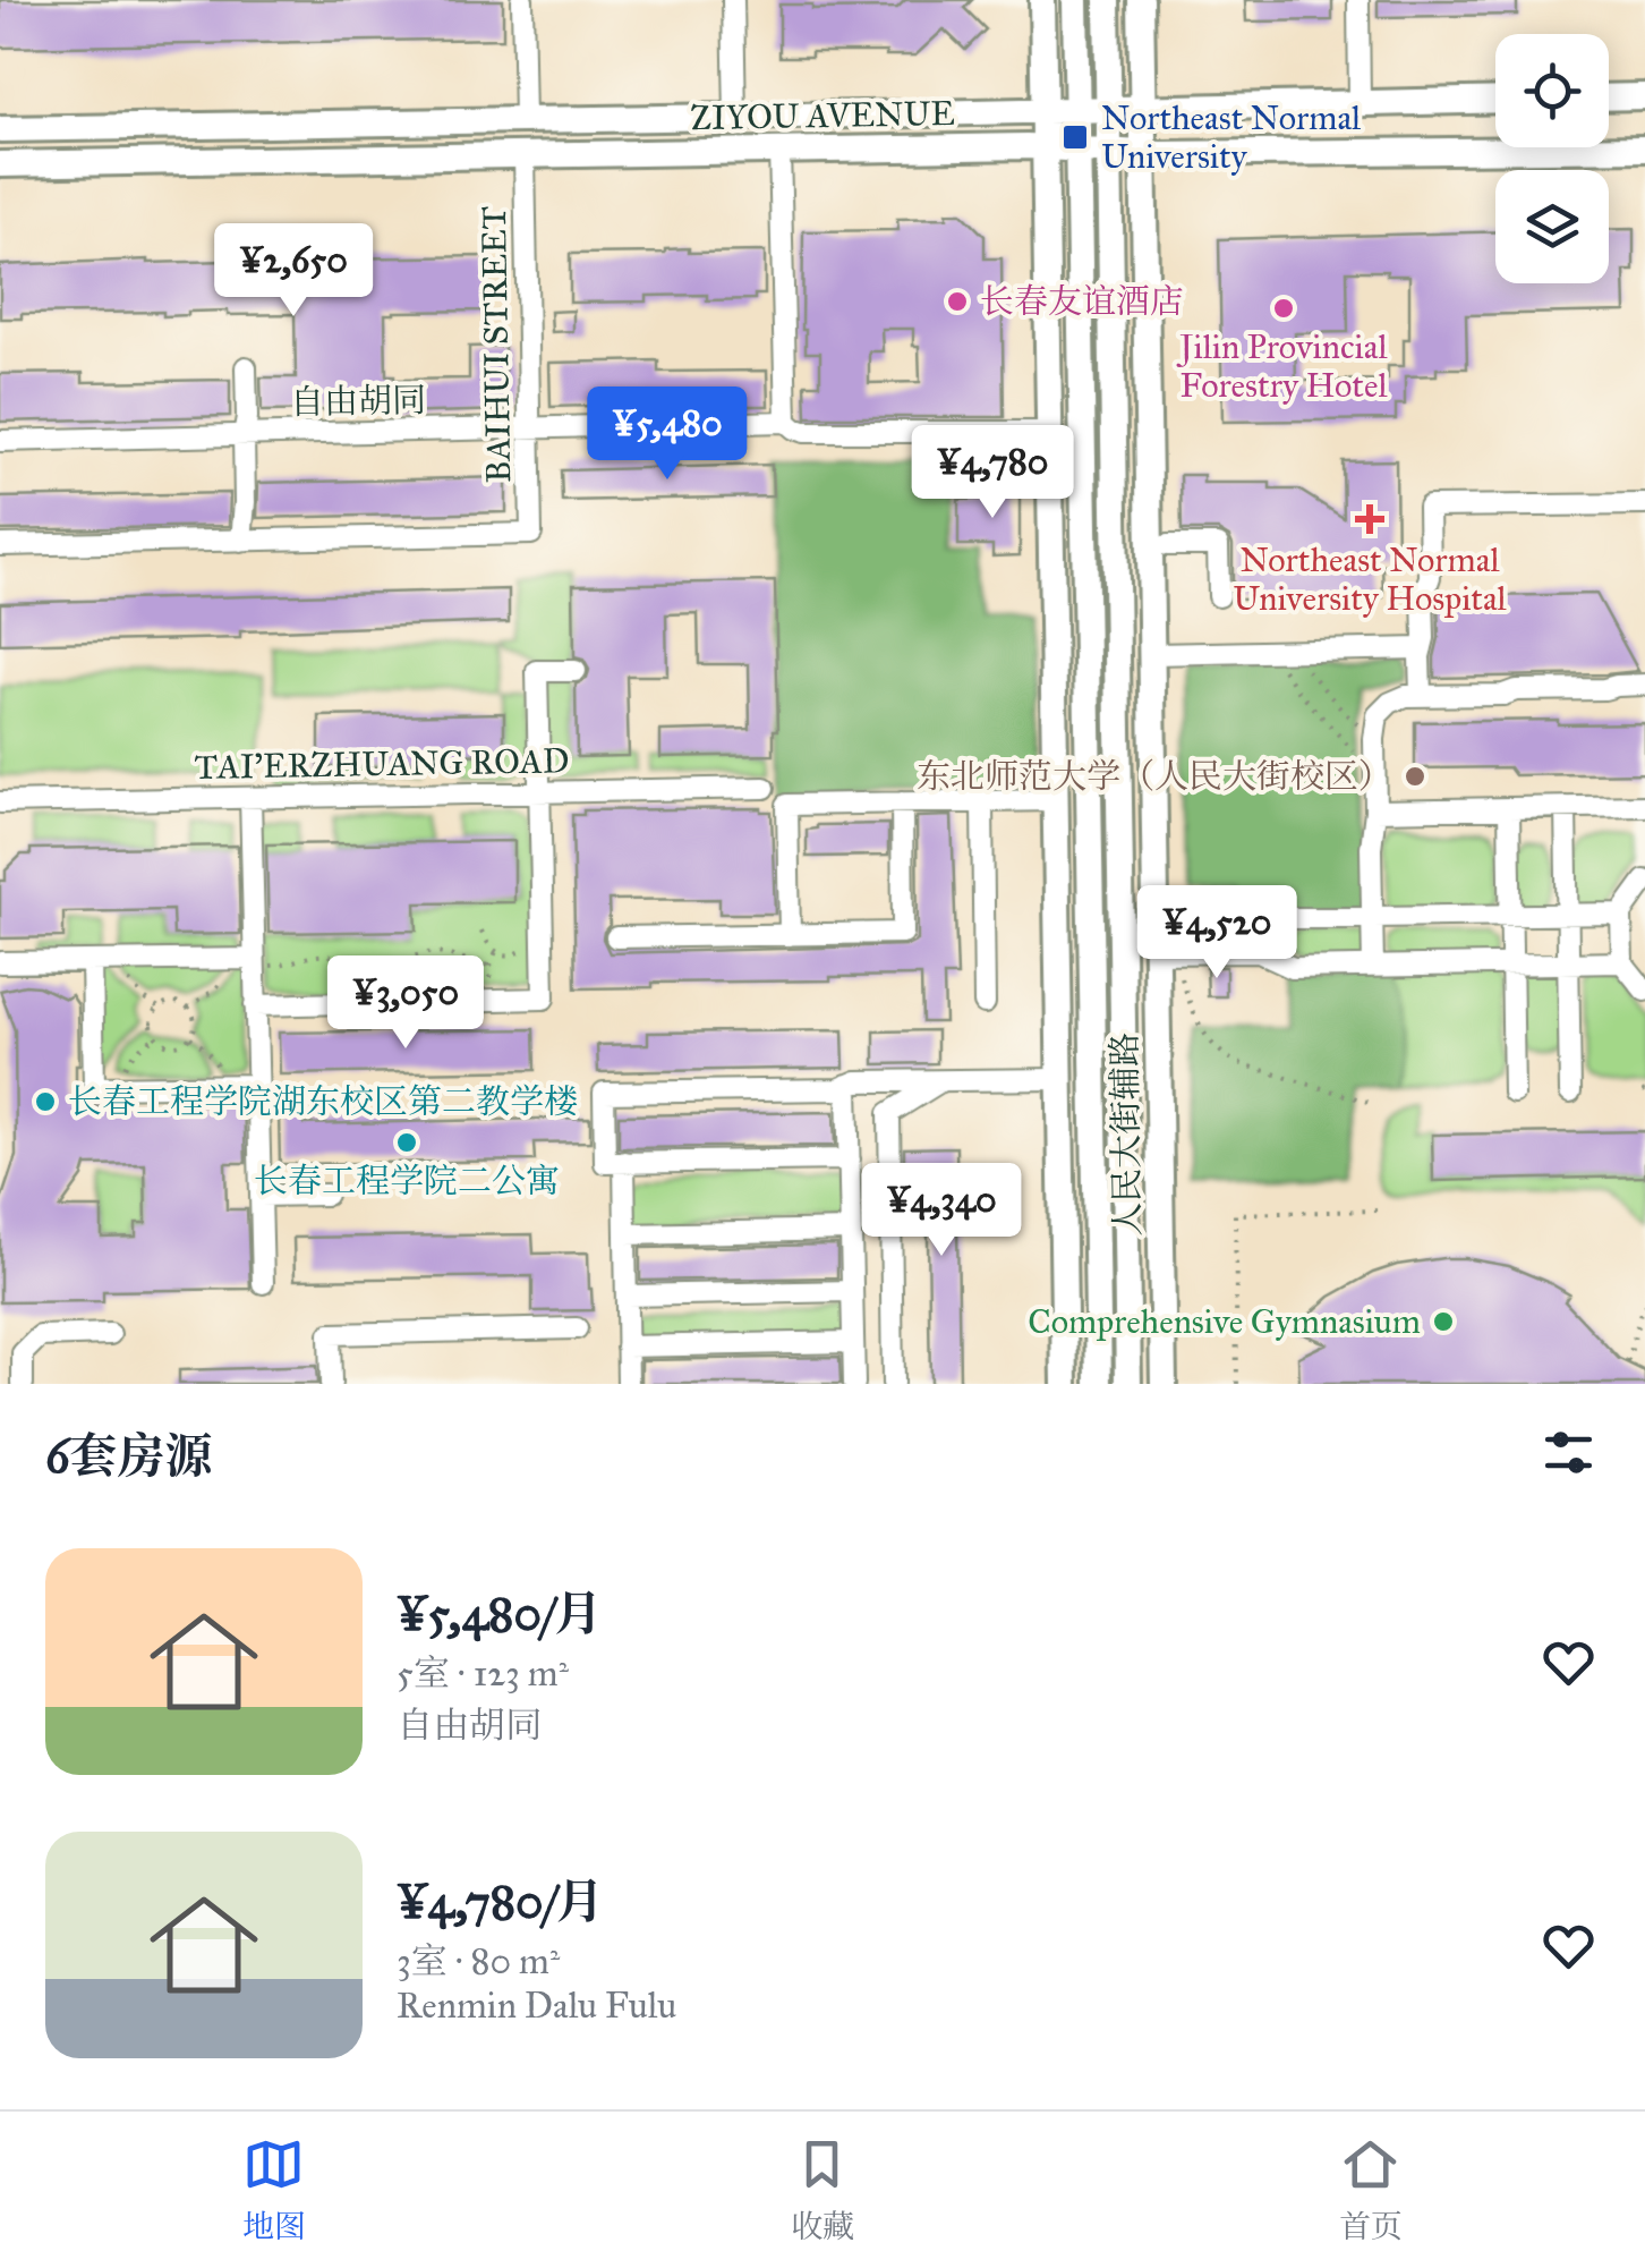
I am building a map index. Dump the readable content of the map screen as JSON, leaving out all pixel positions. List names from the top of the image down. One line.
{"streets":{"main road":["ZIYOU AVENUE","人民大街辅路"],"street":["BAIHUI STREET","自由胡同","TAI'ERZHUANG ROAD"]},"crossings":[["ZIYOU AVENUE","BAIHUI STREET"],["ZIYOU AVENUE","人民大街辅路"],["BAIHUI STREET","自由胡同"]],"places":{"transit":["Northeast Normal University"],"other":["长春友谊酒店","Jilin Provincial Forestry Hotel","东北师范大学（人民大街校区）","长春工程学院湖东校区第二教学楼","长春工程学院二公寓","Comprehensive Gymnasium"],"health":["Northeast Normal University Hospital"]},"page":{"price":["¥2,650","¥5,480","¥4,780","¥4,520","¥3,050","¥4,340"],"heading":"6套房源","list":[{"name":"¥5,480/月","note":"5室 · 123 m² · 自由胡同"},{"name":"¥4,780/月","note":"3室 · 80 m² · Renmin Dalu Fulu"}],"tabs":["地图","收藏","首页"]}}
